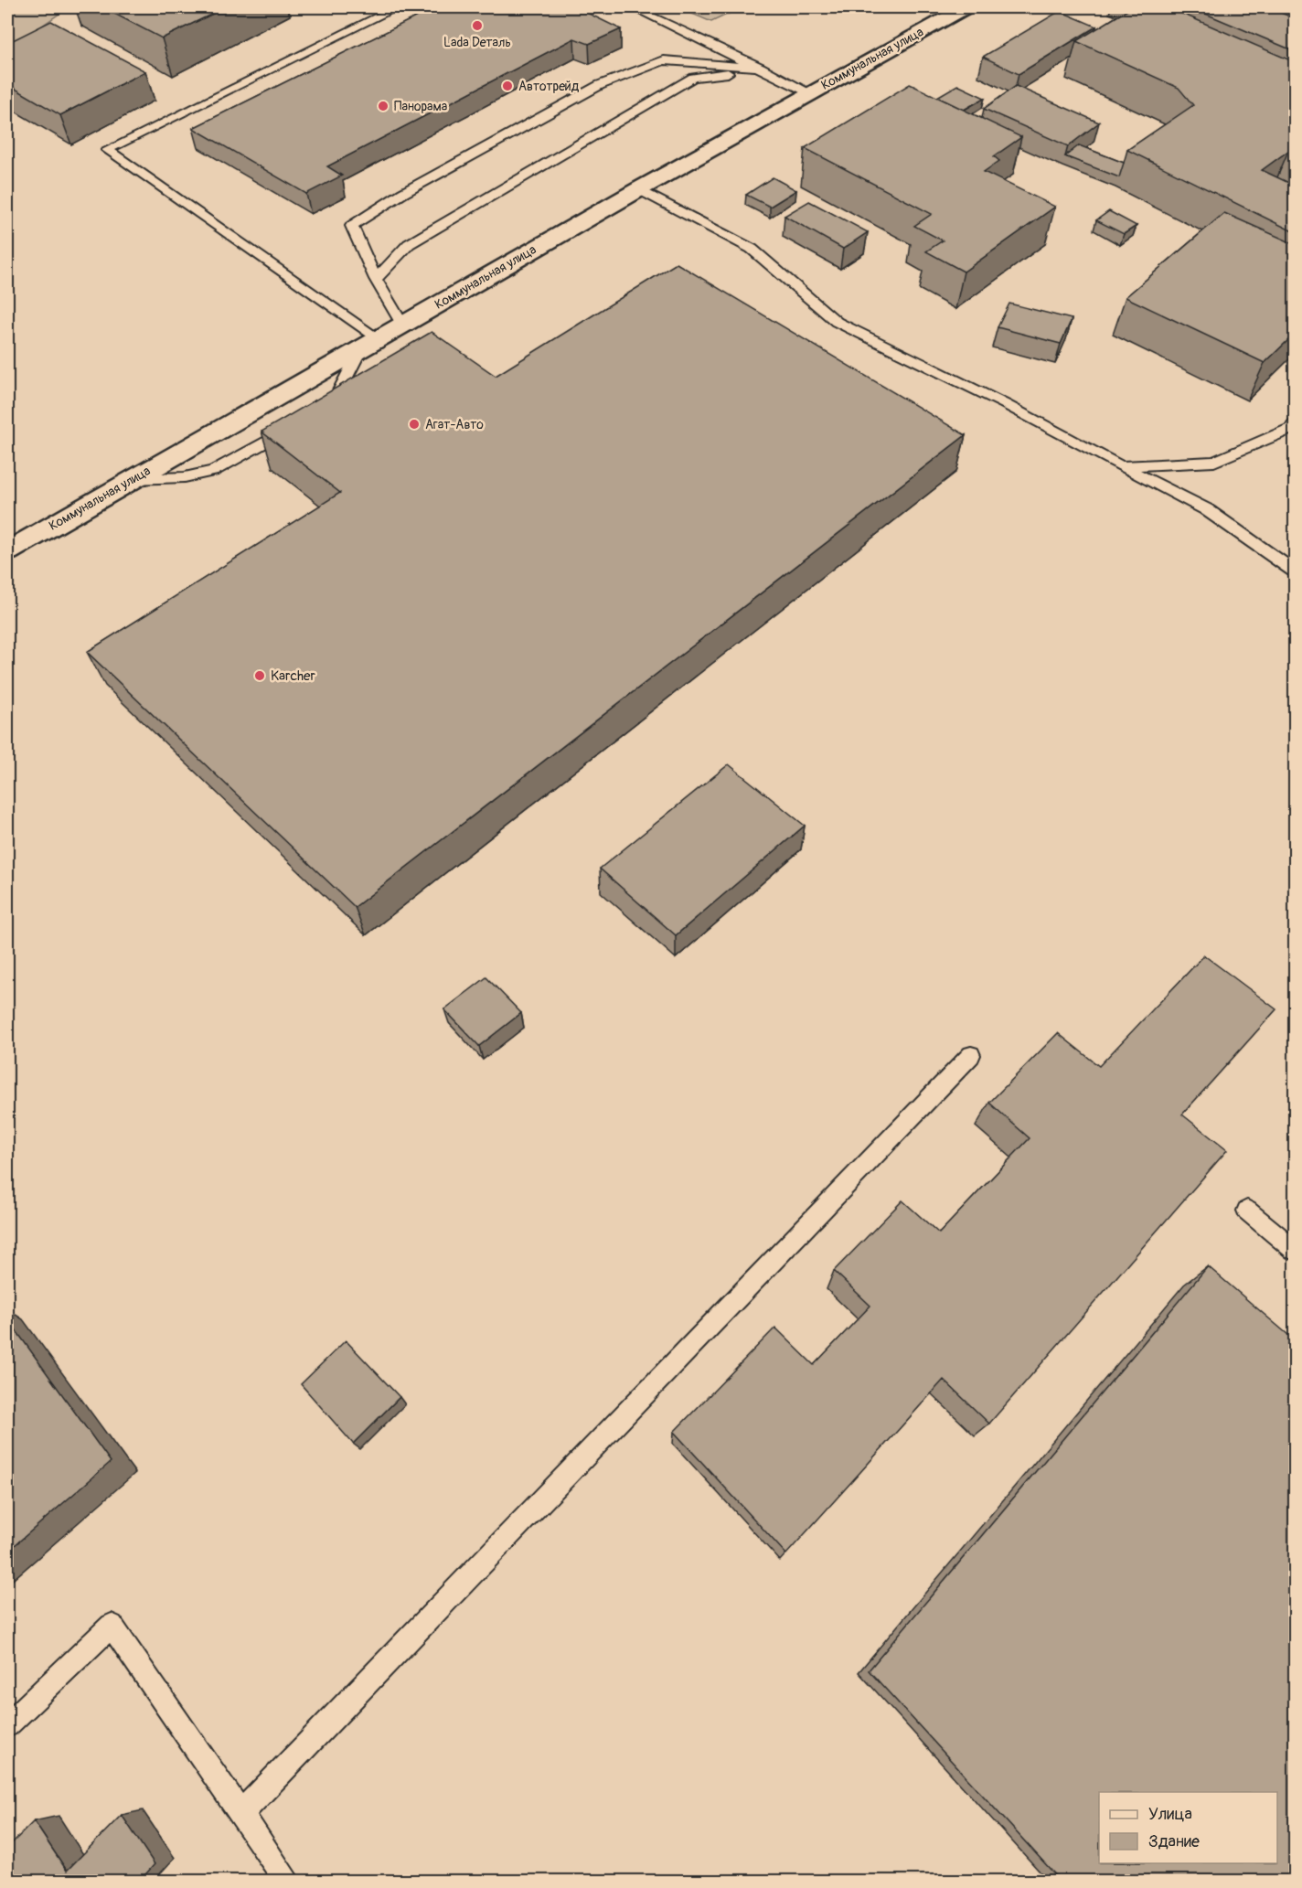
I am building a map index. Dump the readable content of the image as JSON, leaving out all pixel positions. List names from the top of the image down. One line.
{"streets":{"street":["Коммунальная улица"]},"places":["Lada Dеталь","Автотрейд","Панорама","Агат-Авто","Karcher"],"legend":["Улица","Здание"]}
